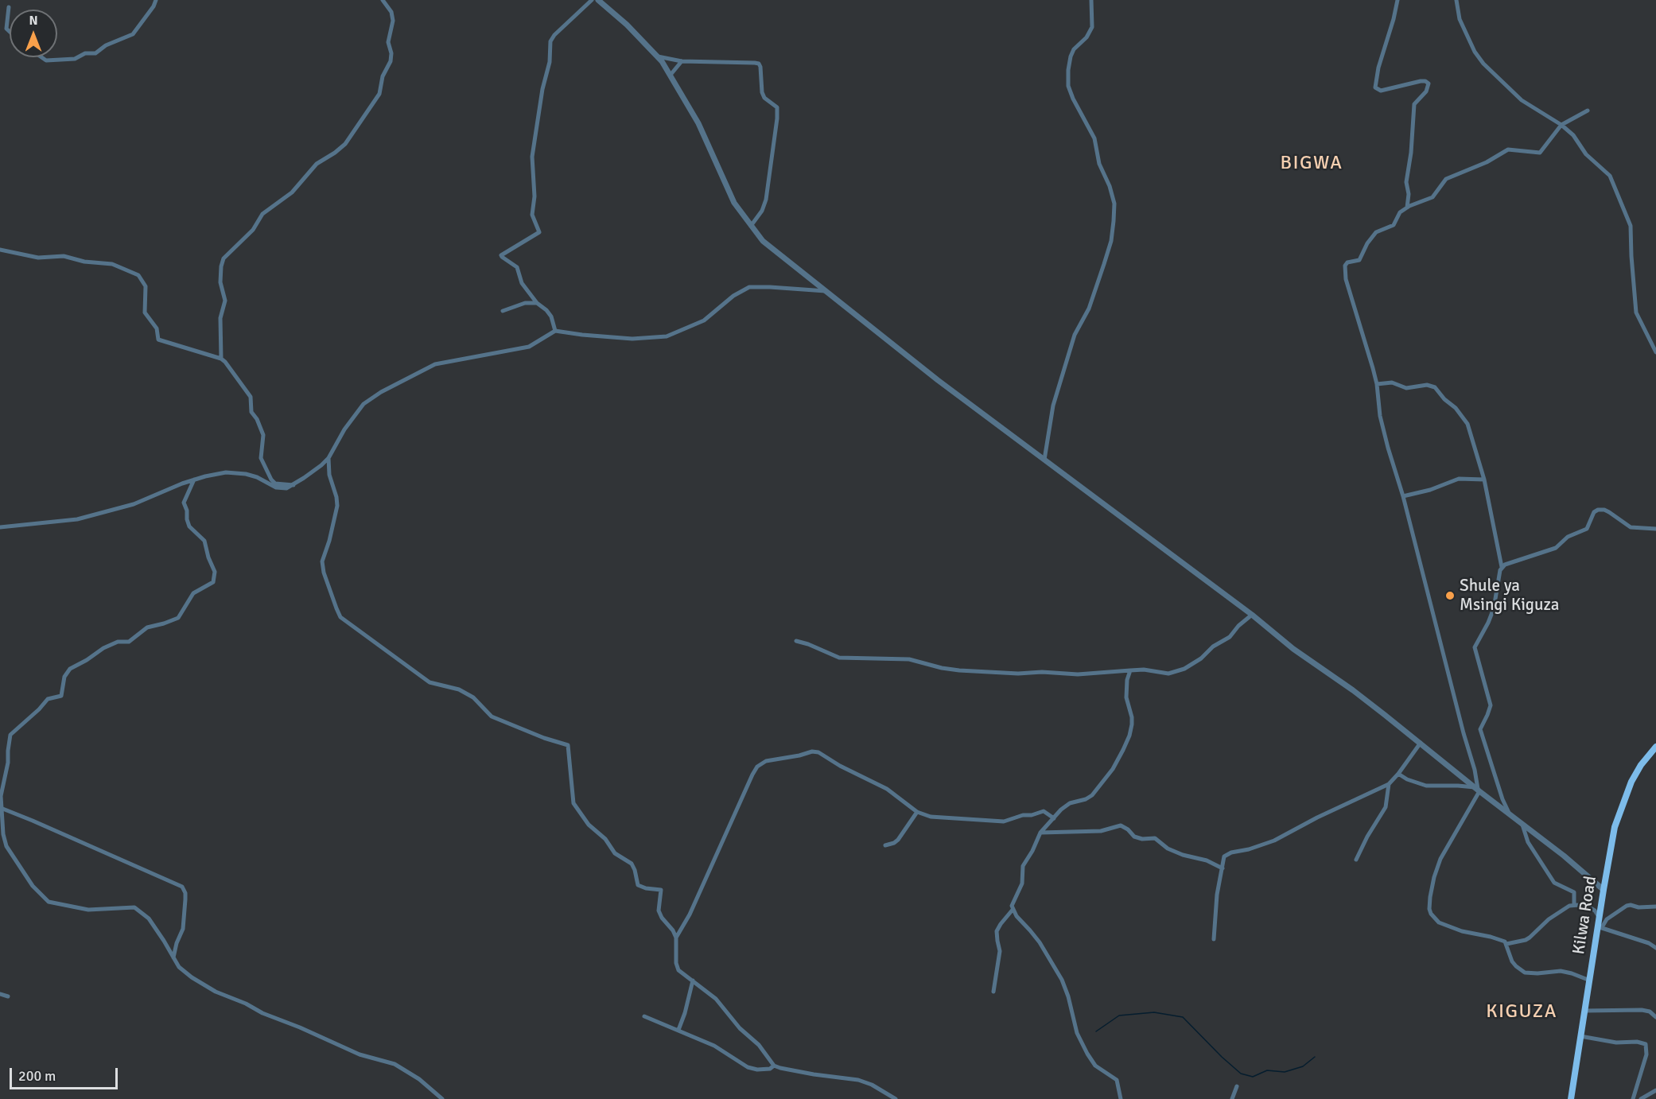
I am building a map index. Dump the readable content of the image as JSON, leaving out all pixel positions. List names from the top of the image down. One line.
{"streets":{"highway":["Kilwa Road"]},"districts":["BIGWA","KIGUZA"],"places":["Shule ya Msingi Kiguza"],"scale_bar":"200 m","north":"top"}
